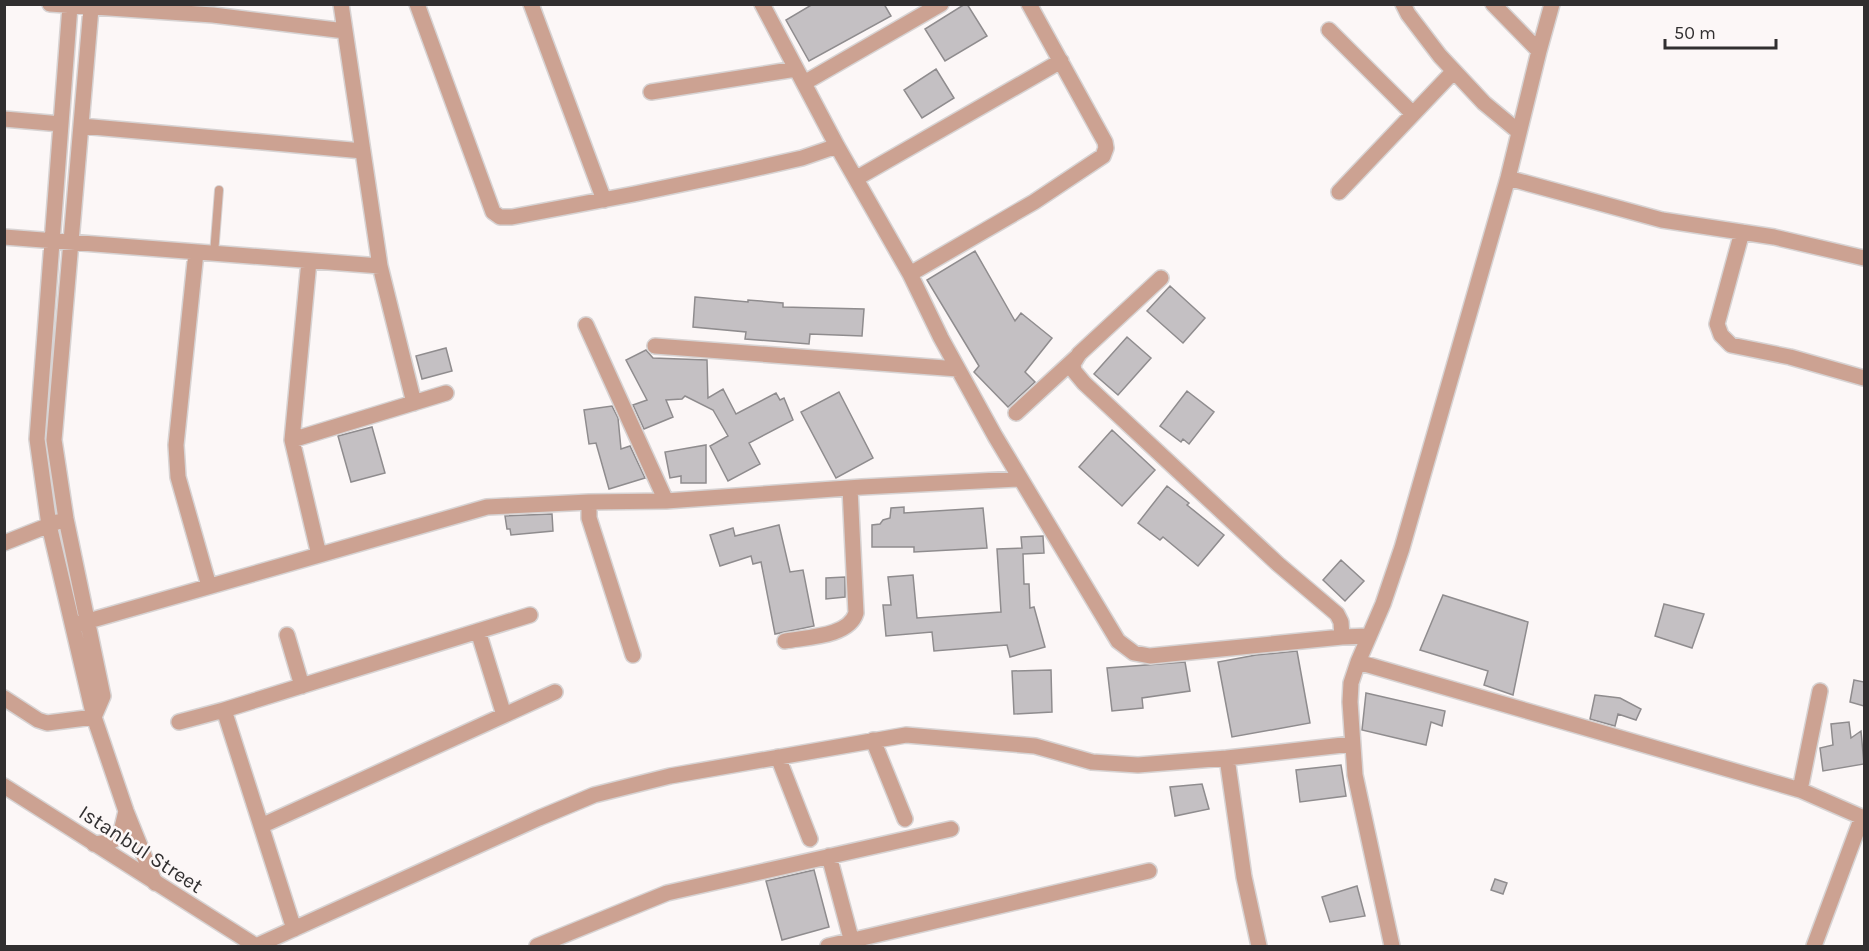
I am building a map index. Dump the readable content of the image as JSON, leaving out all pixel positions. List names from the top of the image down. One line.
{"streets":{"street":["Istanbul Street"]},"scale_bar":"50 m"}
